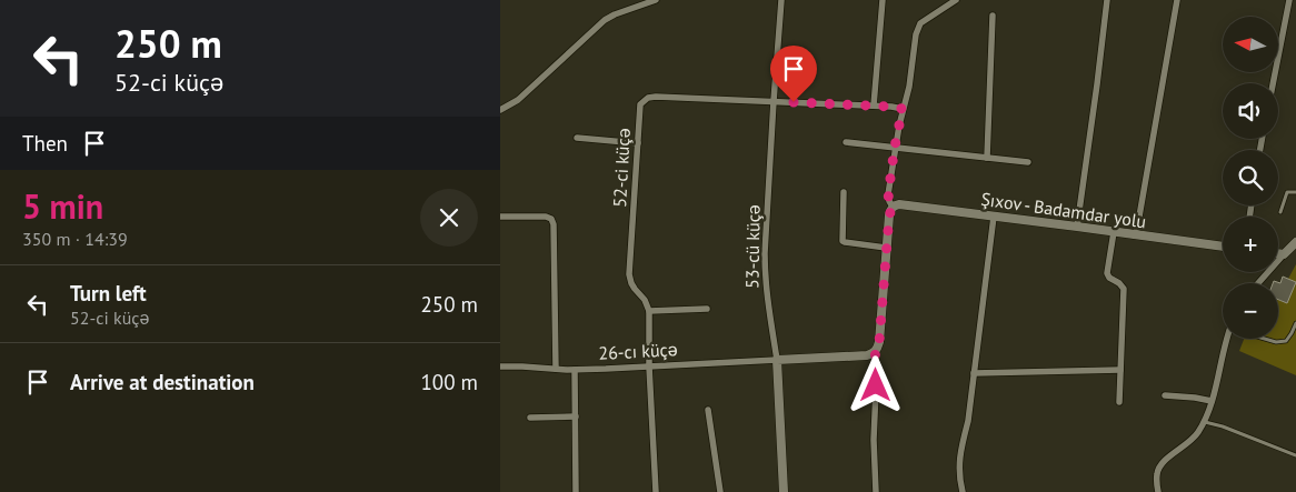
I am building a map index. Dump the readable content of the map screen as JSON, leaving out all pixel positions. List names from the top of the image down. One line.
{"streets":{"street":["52-ci küçə","Şıxov - Badamdar yolu","53-cü küçə","26-cı küçə"]},"crossings":[["52-ci küçə","53-cü küçə"],["53-cü küçə","26-cı küçə"]],"north":"left","page":{"turn":["250 m","52-ci küçə"],"map_buttons":["+","−"],"then":"Then","heading":["5 min","350 m · 14:39"],"list":[{"name":"Turn left","note":"52-ci küçə","value":"250 m"},{"name":"Arrive at destination","value":"100 m"}]}}
